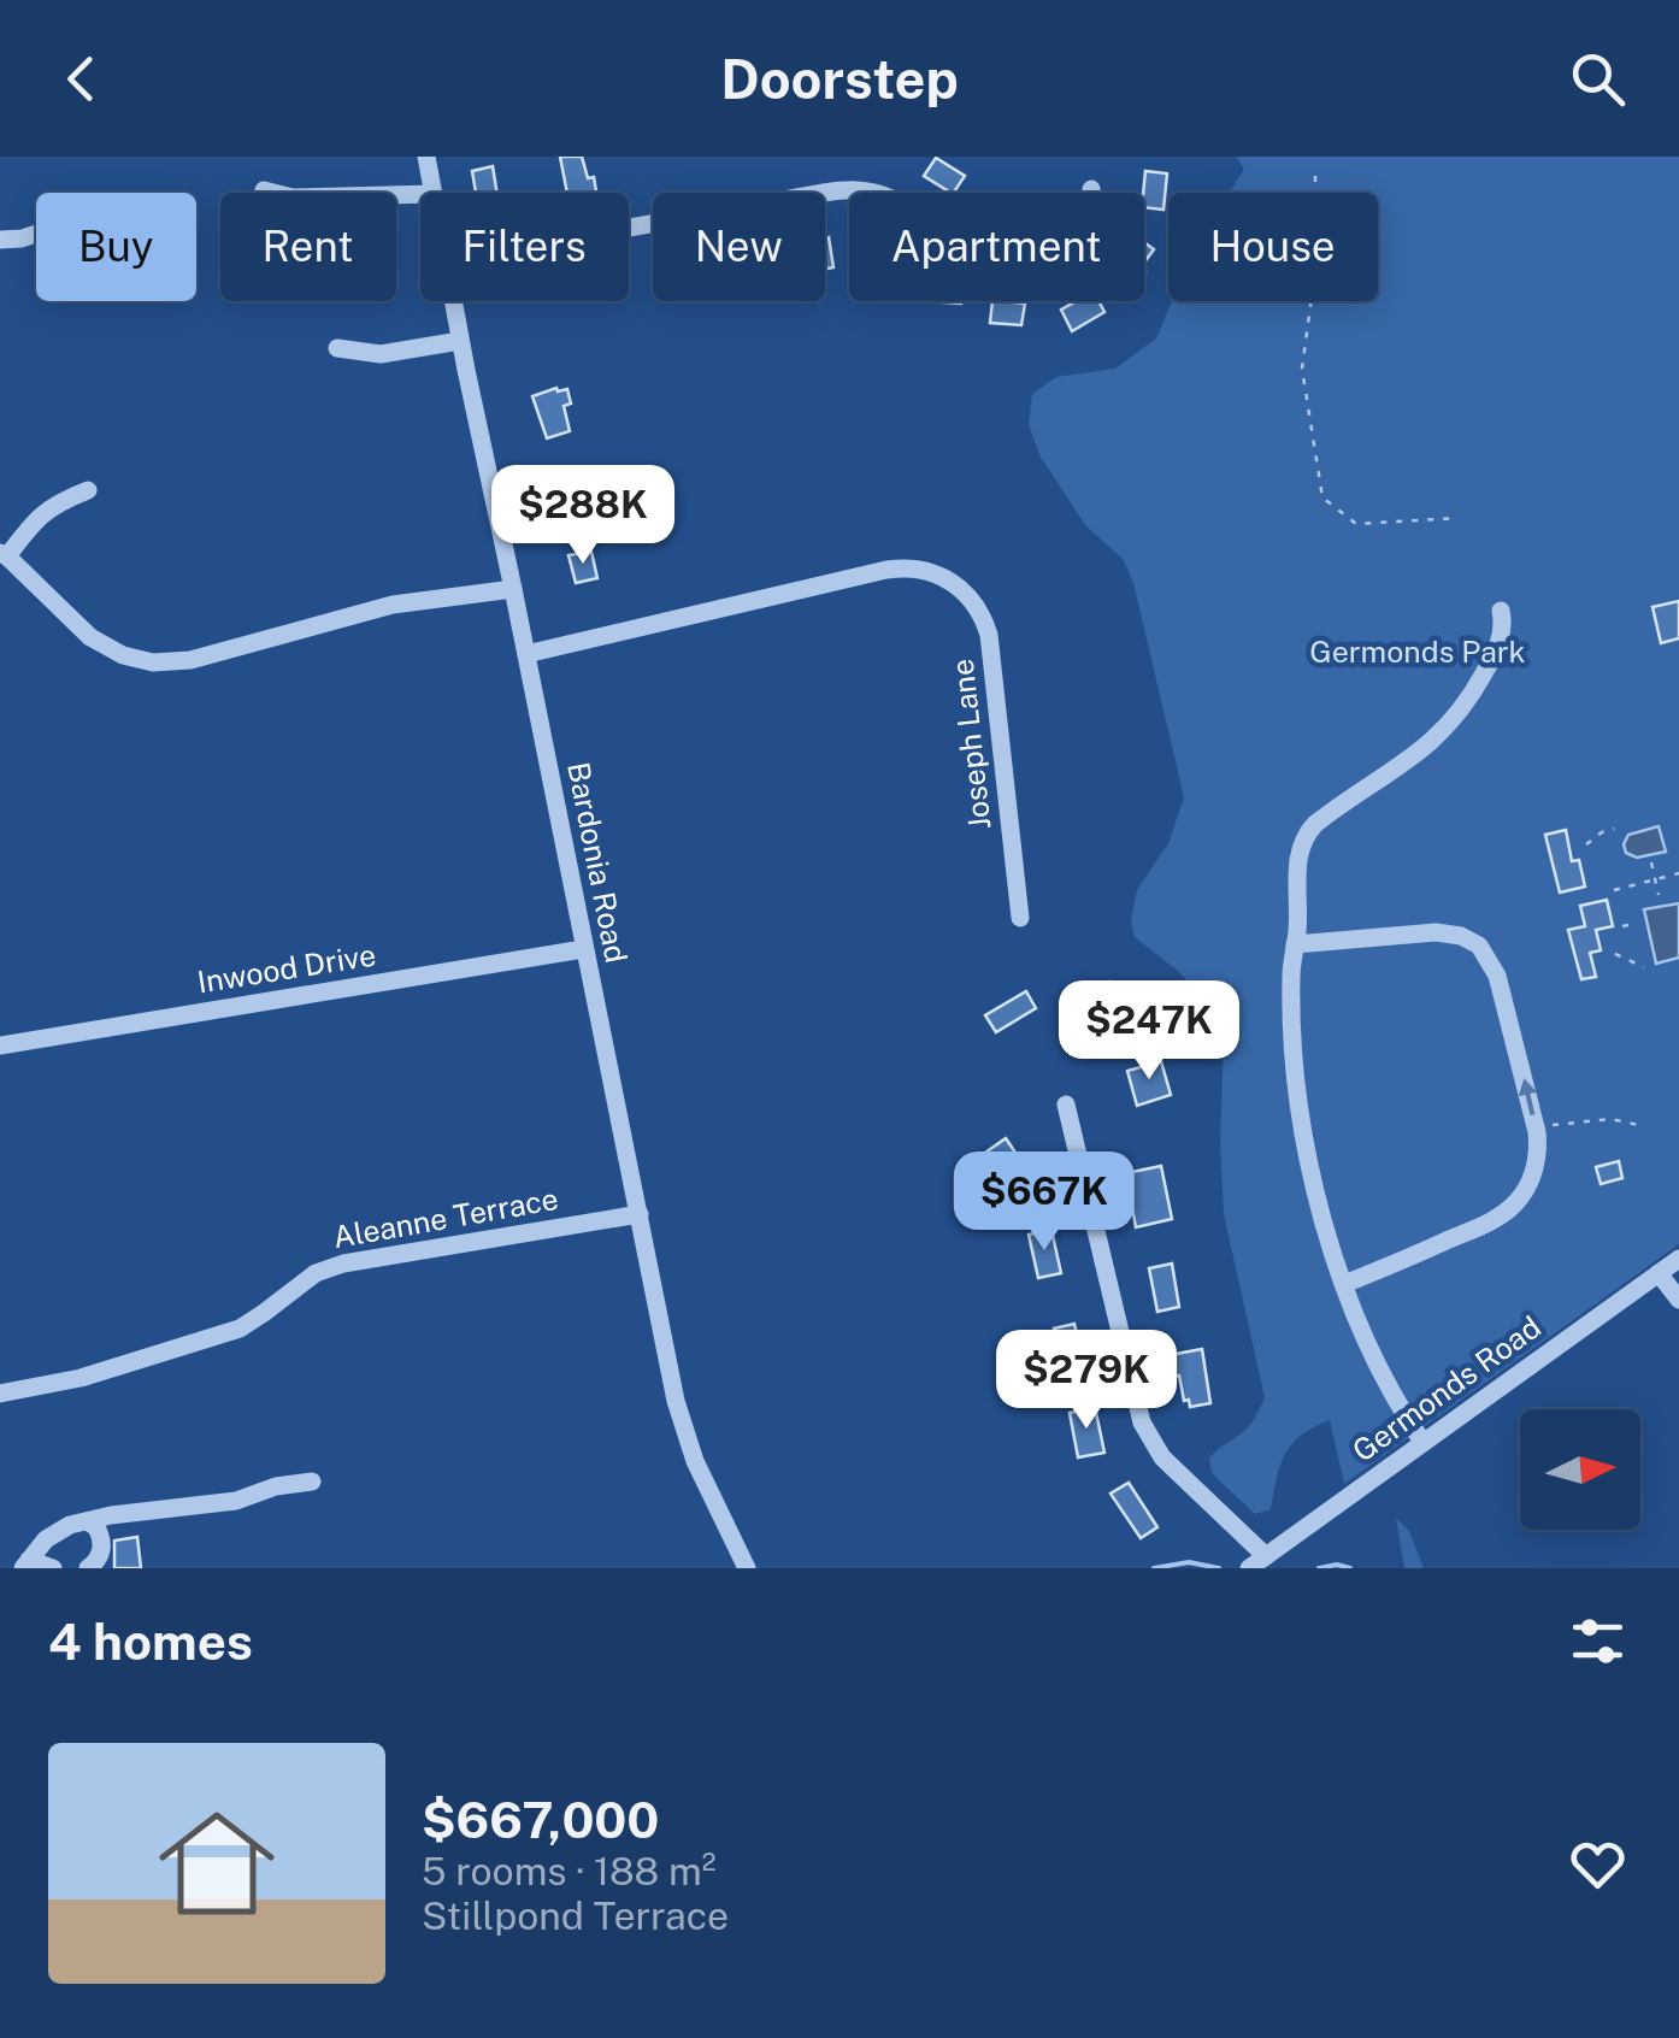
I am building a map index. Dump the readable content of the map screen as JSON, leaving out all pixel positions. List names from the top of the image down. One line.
{"streets":{"street":["Joseph Lane","Bardonia Road","Inwood Drive","Aleanne Terrace","Germonds Road"]},"crossings":[["Joseph Lane","Bardonia Road"],["Bardonia Road","Inwood Drive"],["Bardonia Road","Aleanne Terrace"]],"parks":["Germonds Park"],"north":"right","page":{"header":"Doorstep","chip":["Buy","Rent","Filters","New","Apartment","House"],"price":["$288K","$247K","$667K","$279K"],"heading":"4 homes","list":[{"name":"$667,000","note":"5 rooms · 188 m² · Stillpond Terrace"}]}}
